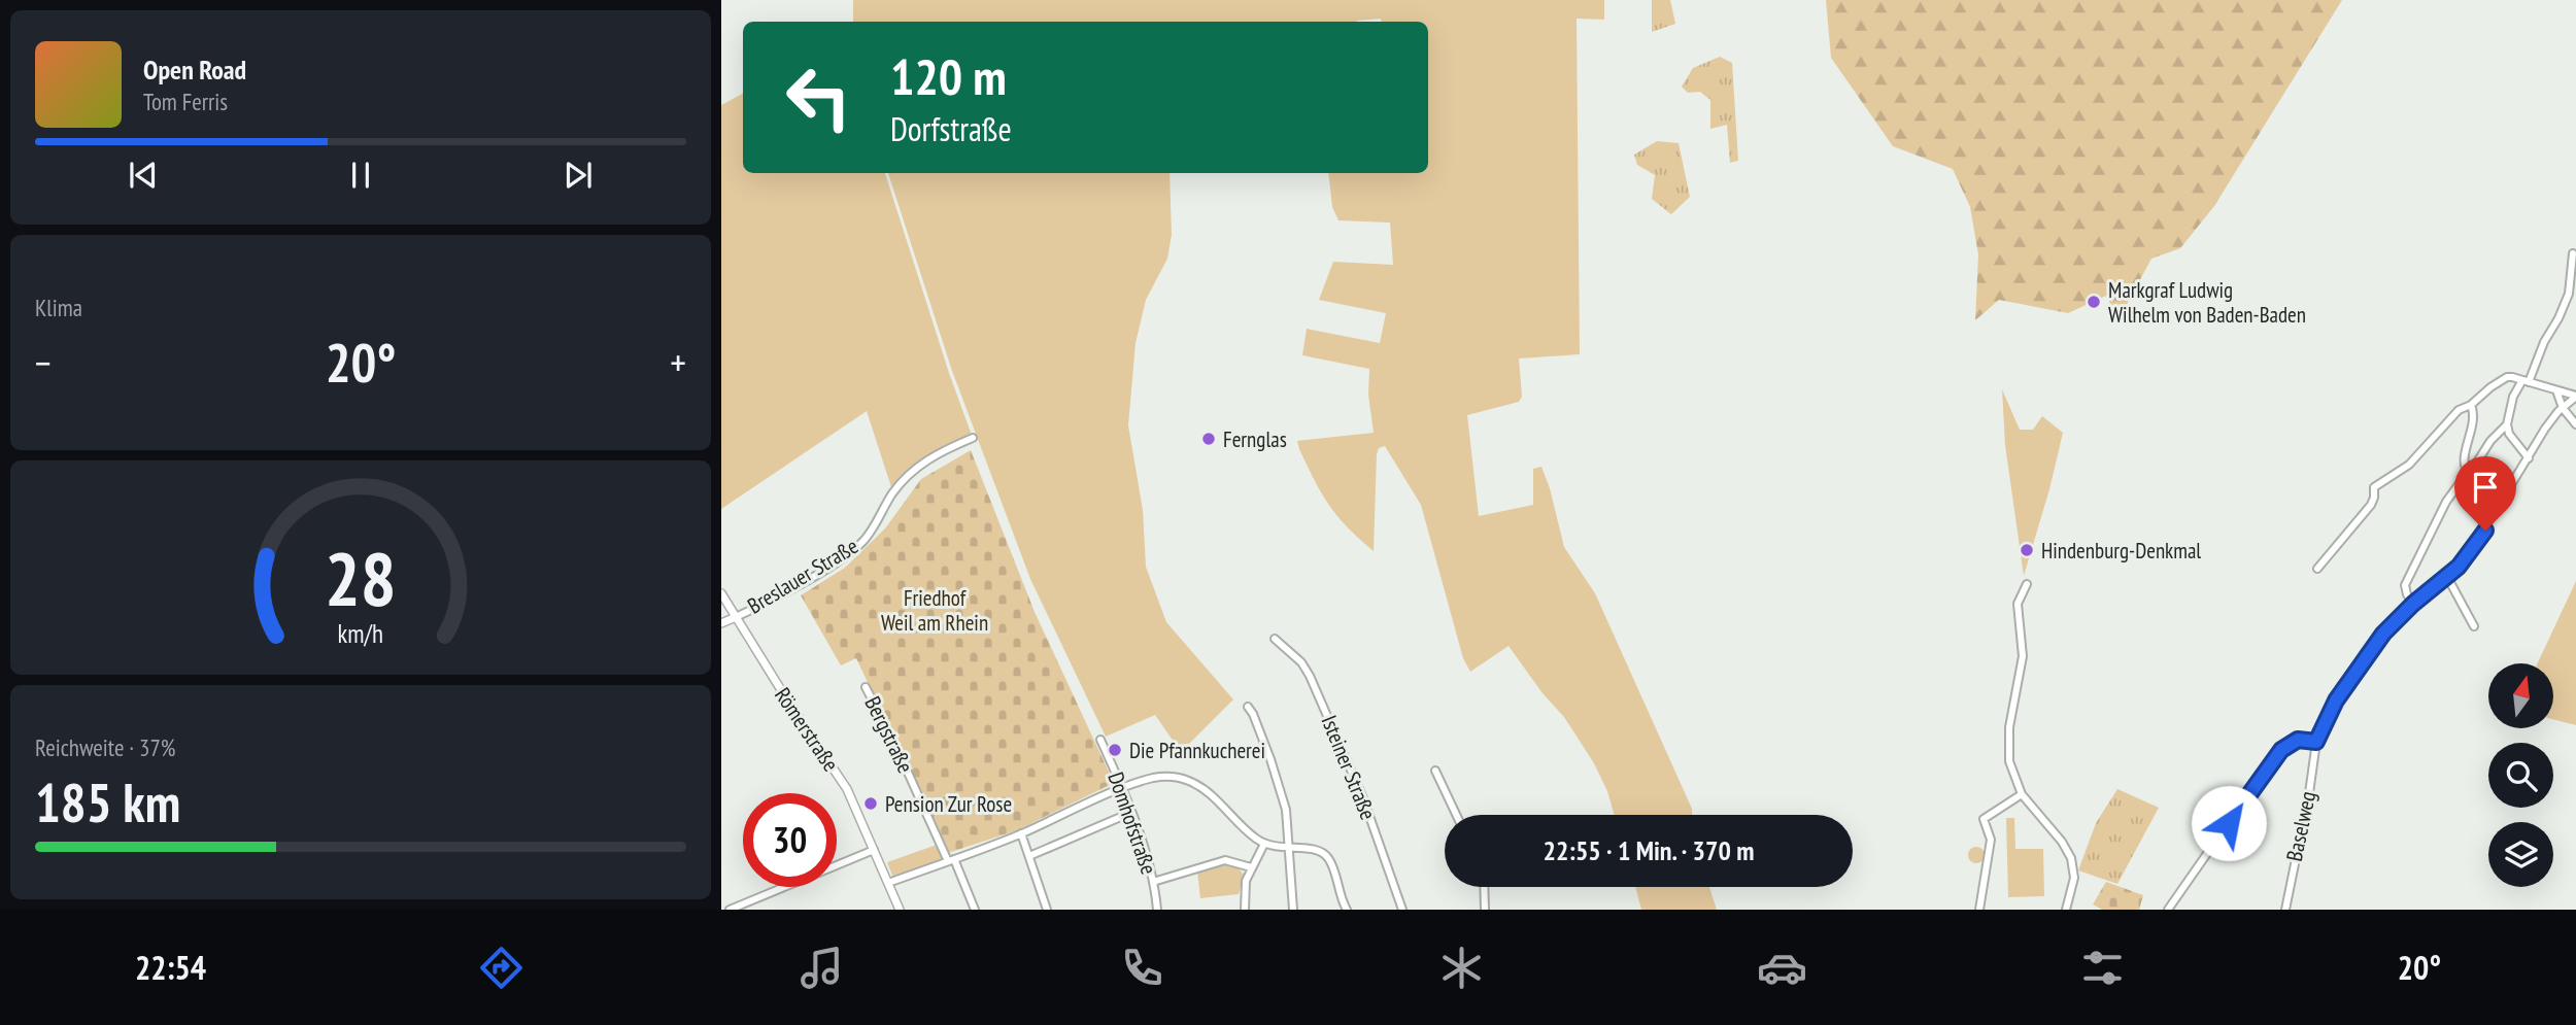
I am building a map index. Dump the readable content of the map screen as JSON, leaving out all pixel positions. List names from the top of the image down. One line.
{"streets":{"street":["Breslauer Straße","Römerstraße","Bergstraße","Isteiner Straße","Domhofstraße","Baselweg"]},"crossings":[["Breslauer Straße","Römerstraße"]],"parks":["Friedhof Weil am Rhein"],"places":["Markgraf Ludwig Wilhelm von Baden-Baden","Fernglas","Hindenburg-Denkmal","Die Pfannkucherei","Pension Zur Rose"],"north":"top","page":{"turn":["120 m","Dorfstraße"],"song":["Open Road","Tom Ferris"],"tile":["Klima",["Reichweite · 37%","185 km"]],"heat":["−","20°","+"],"limit":"30","trip":"22:55 · 1 Min. · 370 m","tabs":["22:54","20°"],"gauge":["28","km/h"]}}
